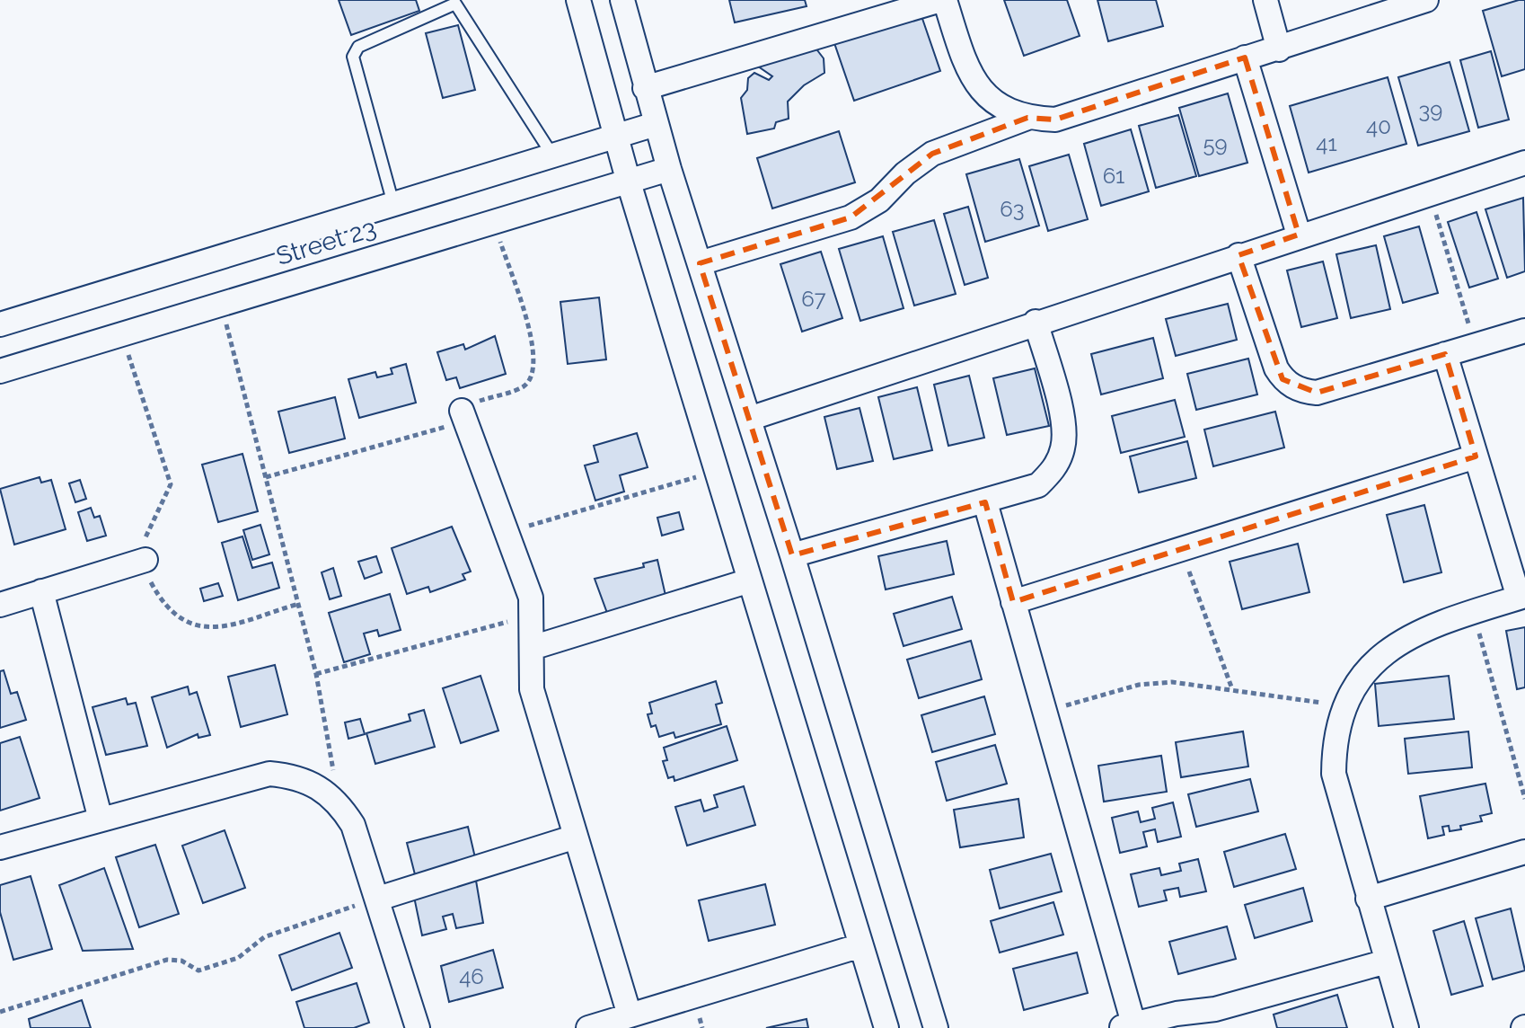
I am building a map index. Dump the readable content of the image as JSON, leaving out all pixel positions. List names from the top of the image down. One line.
{"streets":{"street":["Street 23"]},"house_numbers":["39","40","41","59","61","63","67","46"]}
